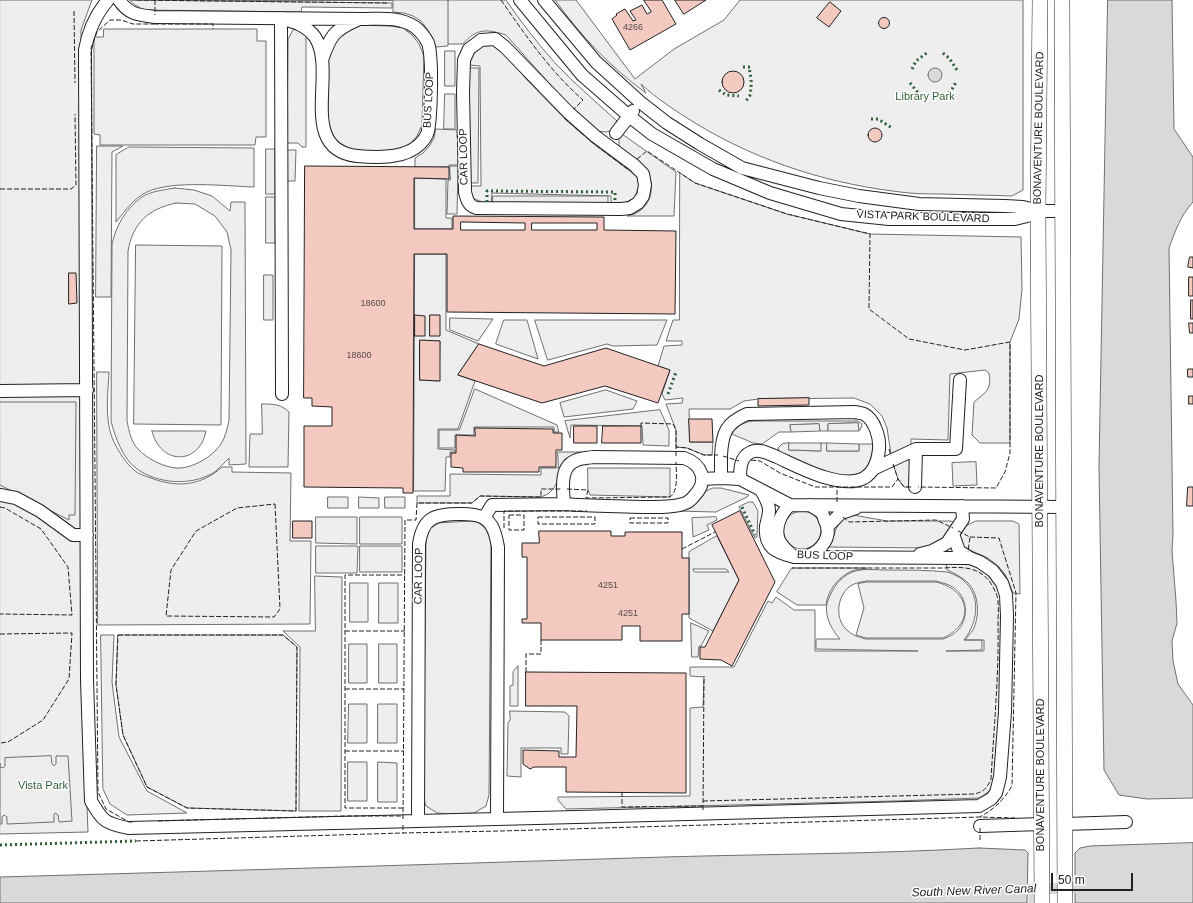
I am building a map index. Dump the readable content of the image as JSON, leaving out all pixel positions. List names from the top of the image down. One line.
{"streets":{"main road":["BONAVENTURE BOULEVARD"],"street":["BUS LOOP","CAR LOOP","VISTA PARK BOULEVARD"]},"crossings":[["BONAVENTURE BOULEVARD","VISTA PARK BOULEVARD"]],"water":["South New River Canal"],"parks":["Library Park","Vista Park"],"house_numbers":["4266","18600","18600","4251","4251"],"scale_bar":"50 m"}
